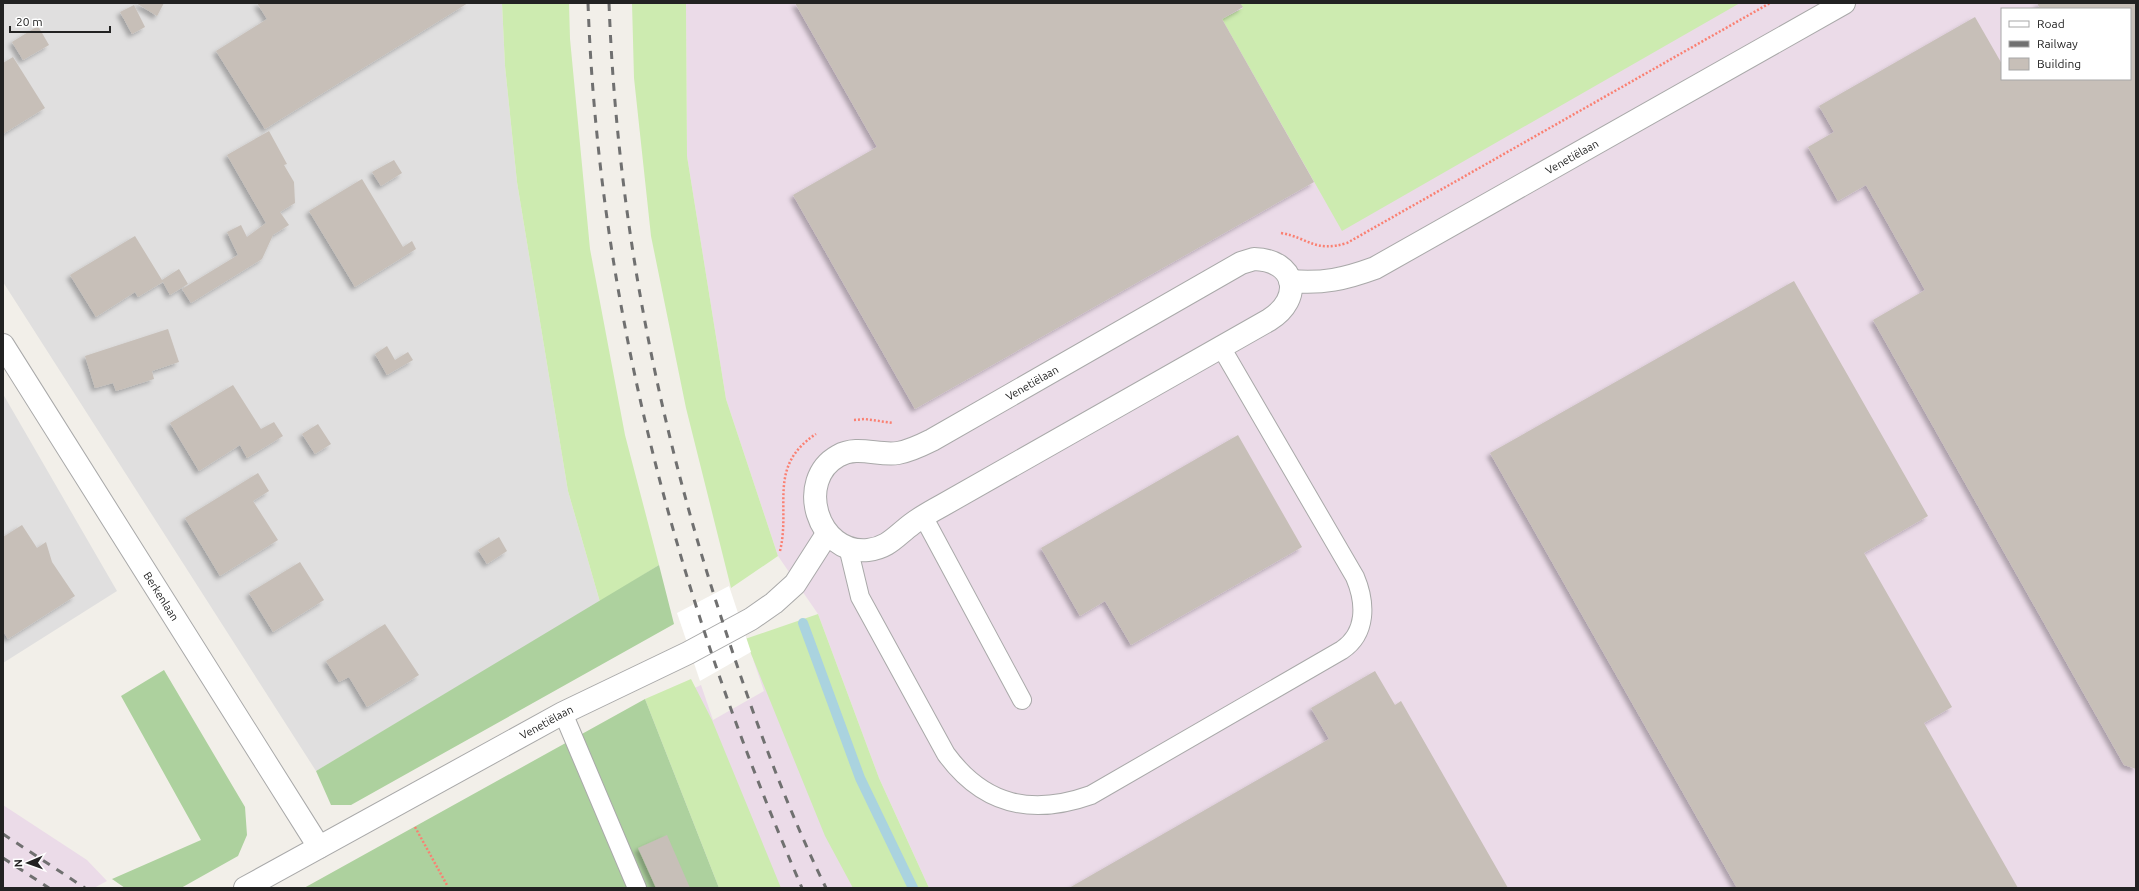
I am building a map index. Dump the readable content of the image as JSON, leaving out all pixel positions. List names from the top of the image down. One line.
{"streets":{"street":["Venetiëlaan","Berkenlaan"]},"crossings":[["Venetiëlaan","Berkenlaan"]],"legend":["Road","Railway","Building"],"scale_bar":"20 m","north":"left"}
